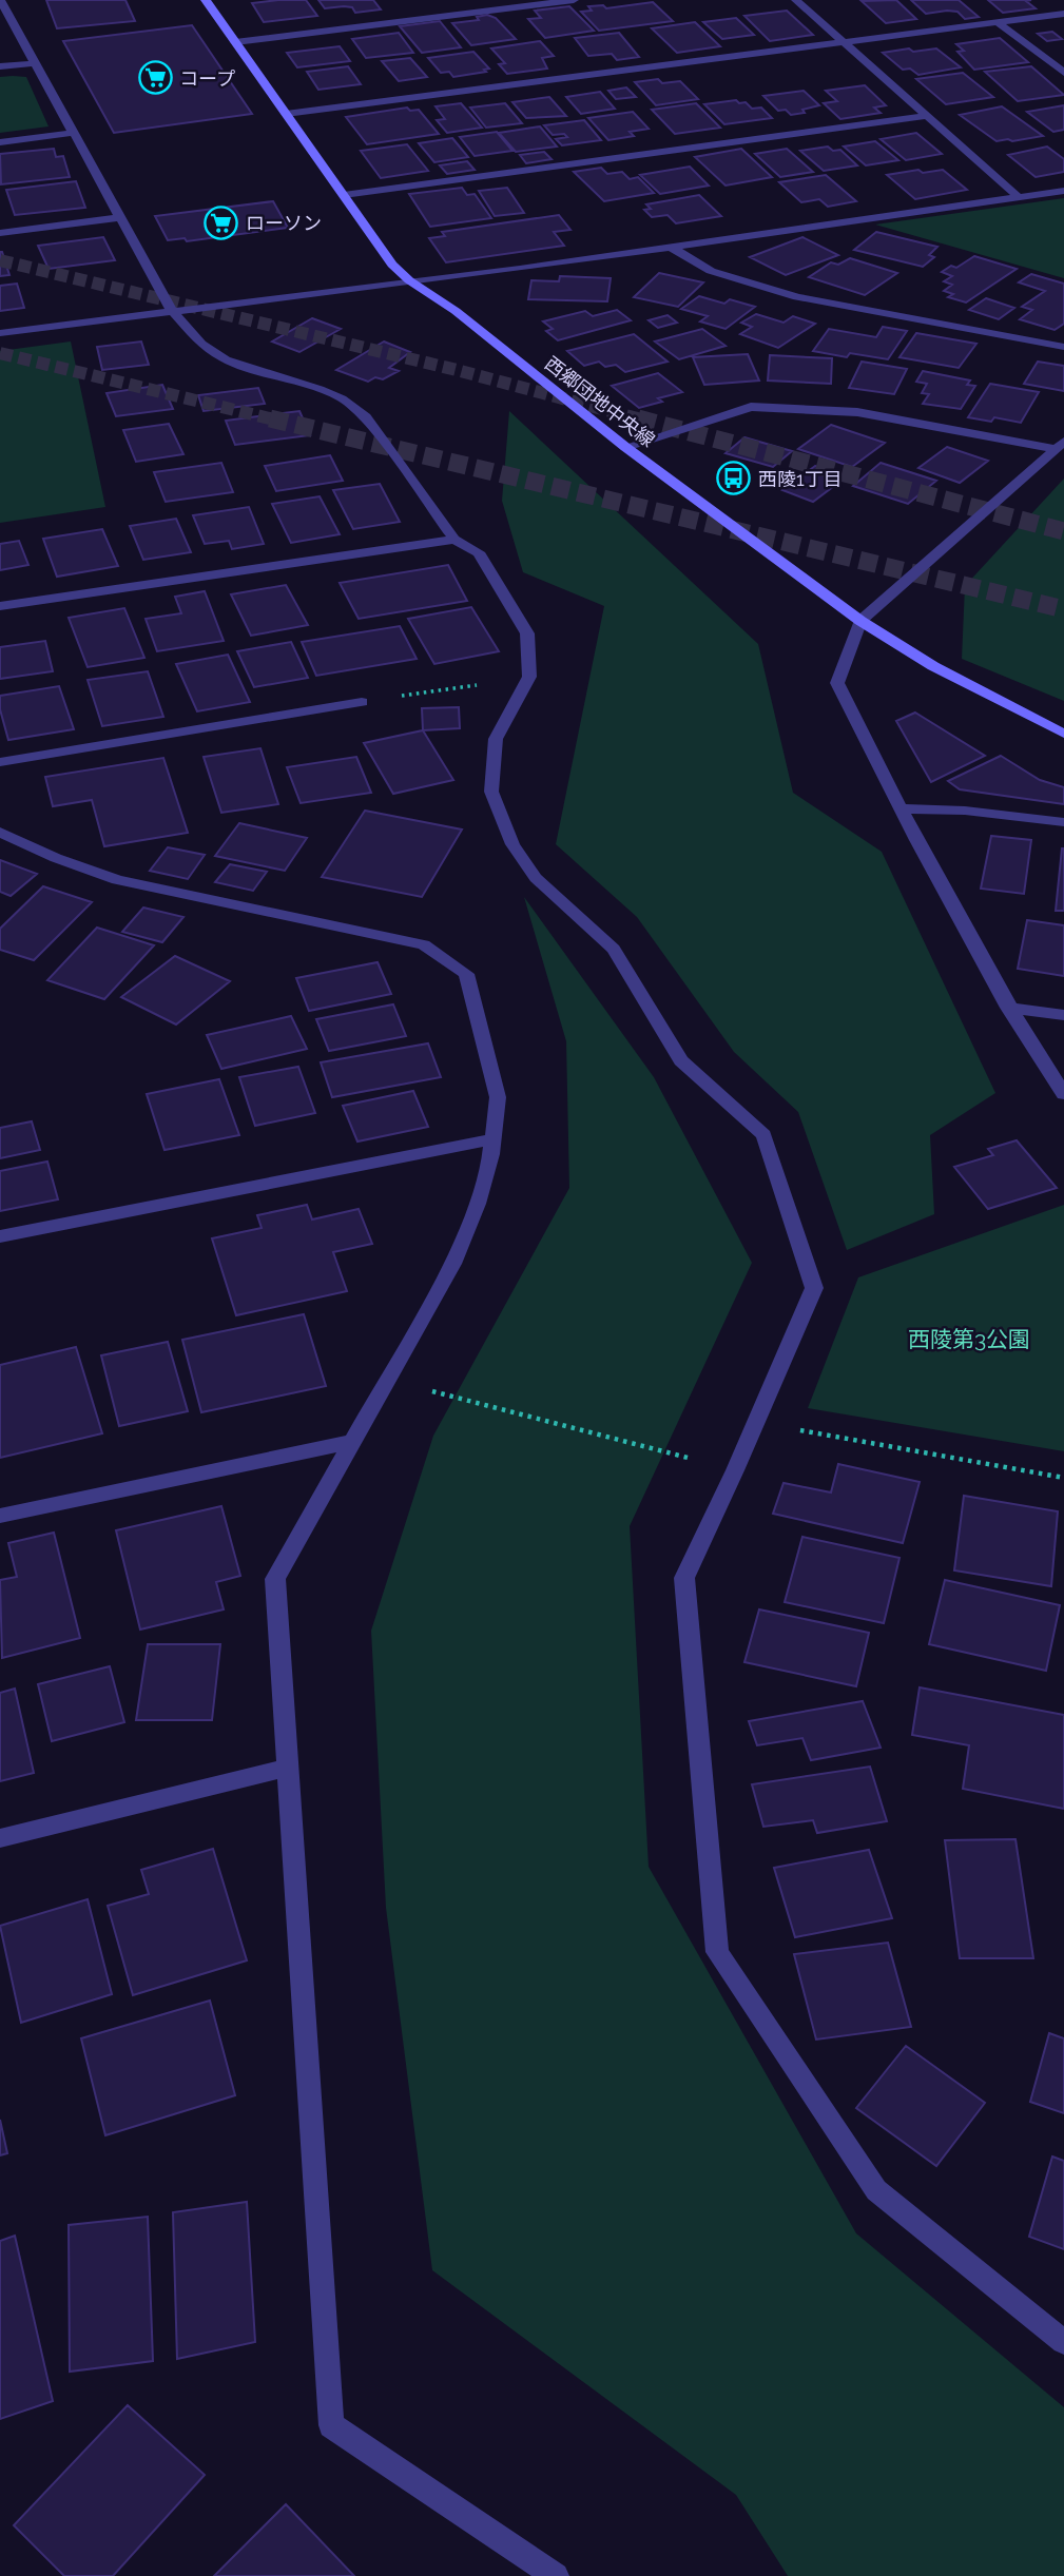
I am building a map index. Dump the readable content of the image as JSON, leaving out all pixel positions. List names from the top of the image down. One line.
{"streets":{"street":["西郷団地中央線"]},"parks":["西陵第3公園"],"places":{"supermarket":["コープ","ローソン"],"bus stop":["西陵1丁目"]}}
